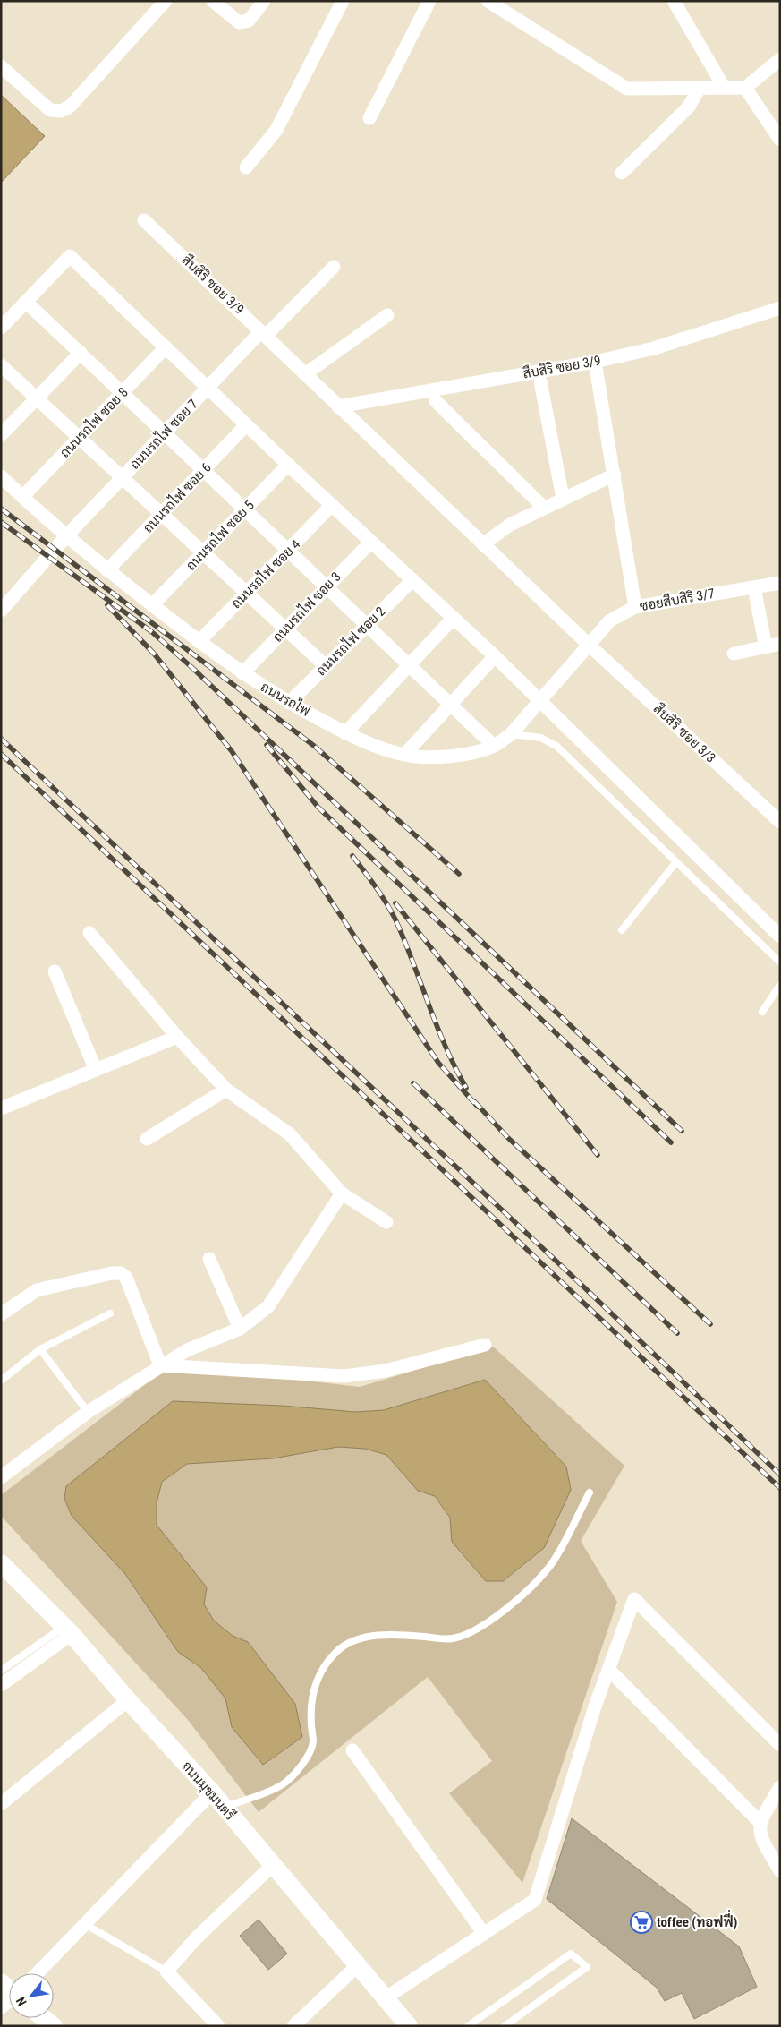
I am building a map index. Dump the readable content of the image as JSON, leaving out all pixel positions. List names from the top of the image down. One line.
{"streets":{"main road":["ถนนมุขมนตรี"],"street":["สืบสิริ ซอย 3/9","ถนนรถไฟ ซอย 8","ถนนรถไฟ ซอย 7","ถนนรถไฟ ซอย 6","ถนนรถไฟ ซอย 5","ถนนรถไฟ ซอย 4","ซอยสืบสิริ 3/7","ถนนรถไฟ ซอย 3","ถนนรถไฟ ซอย 2","ถนนรถไฟ","สืบสิริ ซอย 3/3"]},"crossings":[["สืบสิริ ซอย 3/9","ถนนรถไฟ ซอย 7"],["สืบสิริ ซอย 3/9","ซอยสืบสิริ 3/7"],["สืบสิริ ซอย 3/9","ถนนรถไฟ"],["สืบสิริ ซอย 3/9","สืบสิริ ซอย 3/3"],["ถนนรถไฟ ซอย 8","ถนนรถไฟ"],["ถนนรถไฟ ซอย 7","ถนนรถไฟ"],["ถนนรถไฟ ซอย 6","ถนนรถไฟ"],["ถนนรถไฟ ซอย 5","ถนนรถไฟ"],["ถนนรถไฟ ซอย 4","ถนนรถไฟ"],["ซอยสืบสิริ 3/7","ถนนรถไฟ"],["ซอยสืบสิริ 3/7","สืบสิริ ซอย 3/3"],["ถนนรถไฟ ซอย 3","ถนนรถไฟ"],["ถนนรถไฟ ซอย 2","ถนนรถไฟ"],["ถนนรถไฟ","สืบสิริ ซอย 3/3"]],"places":{"supermarket":["toffee (ทอฟฟี่)"]},"north":"bottom left"}
